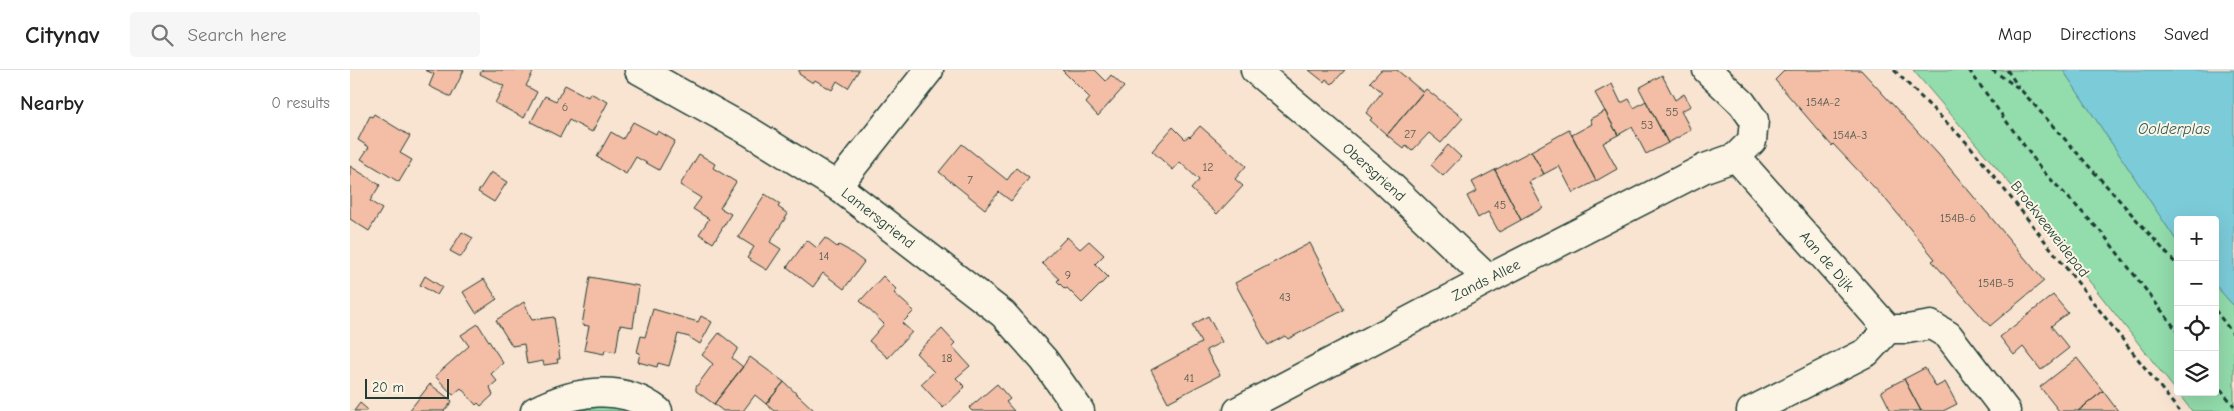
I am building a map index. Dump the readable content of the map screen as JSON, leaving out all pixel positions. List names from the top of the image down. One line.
{"streets":{"street":["Obersgriend","Lamersgriend","Aan de Dijk","Zands Allee"],"path":["Broekveeweidepad"]},"crossings":[["Obersgriend","Zands Allee"],["Aan de Dijk","Zands Allee"]],"water":["Oolderplas"],"house_numbers":["154A-2","6","55","53","27","154A-3","12","7","45","154B-6","14","9","154B-5","43","18","41"],"scale_bar":"20 m","page":{"header":"Citynav","search":"Search here","nav":["Map","Directions","Saved"],"heading":["Nearby","0 results"],"map_buttons":["+","−"],"scale":"20 m"}}
